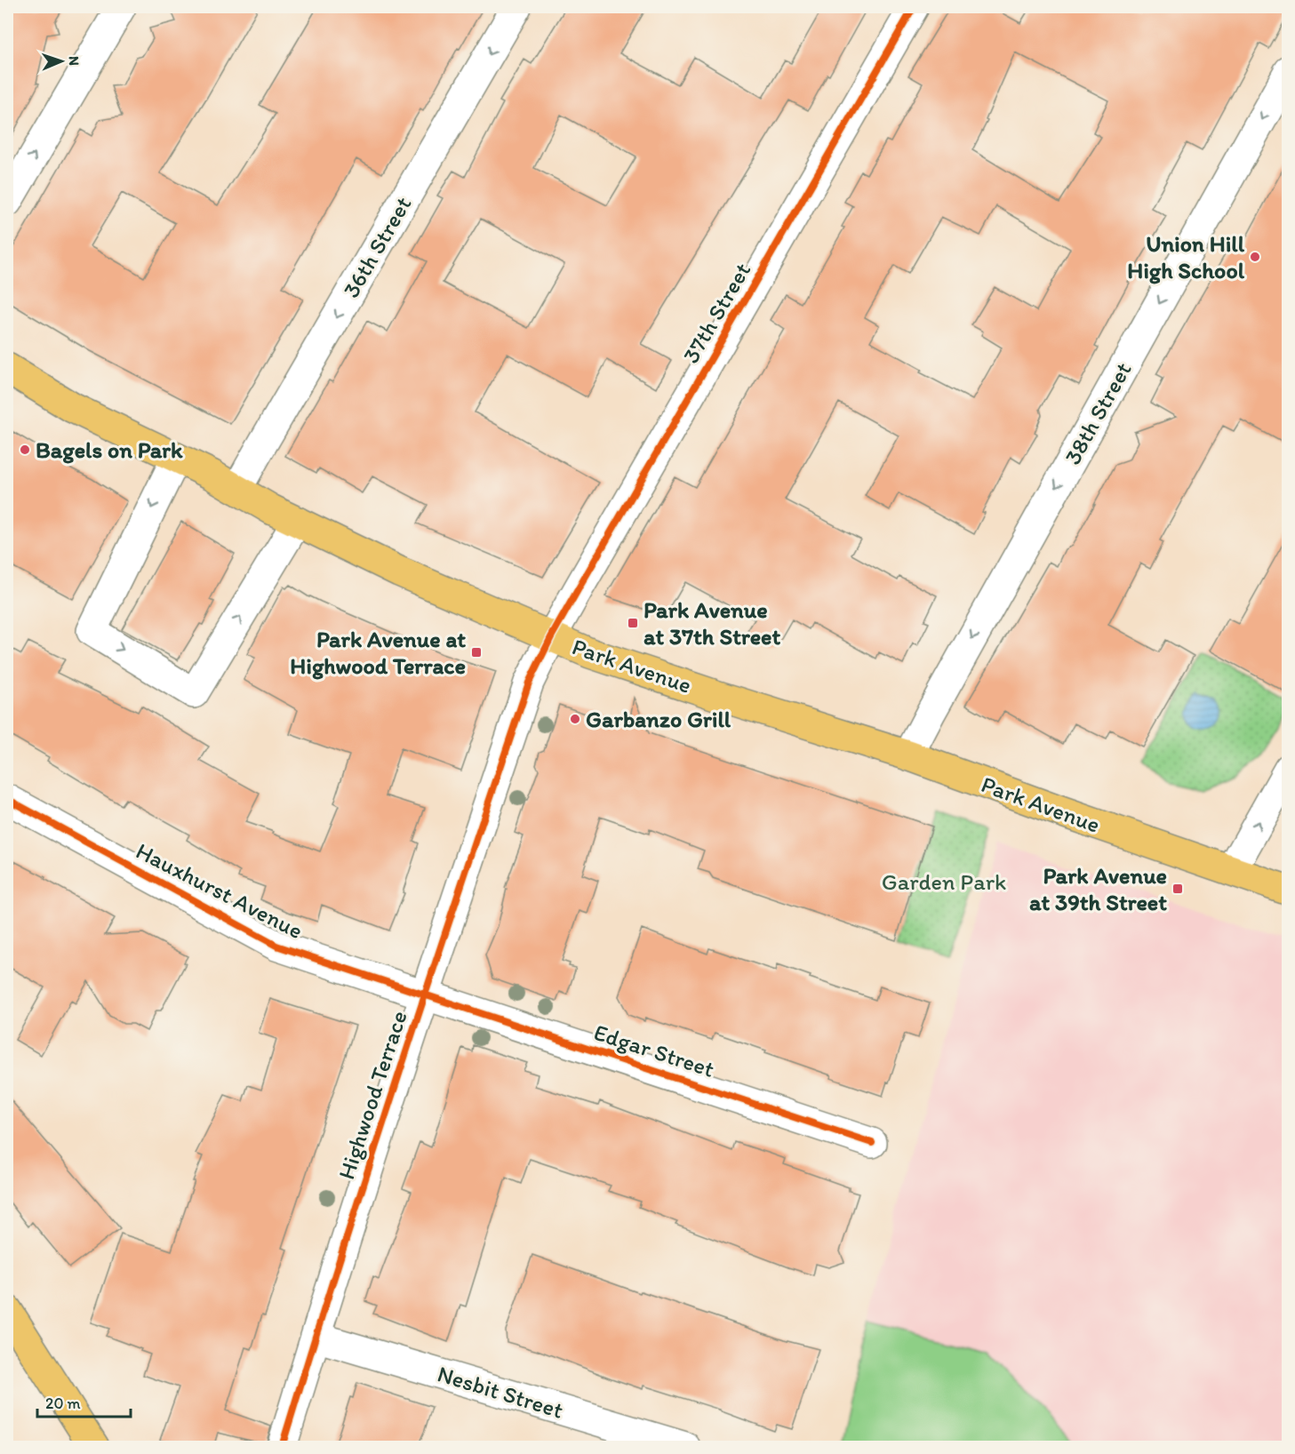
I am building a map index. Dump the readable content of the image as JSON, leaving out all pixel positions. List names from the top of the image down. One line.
{"streets":{"main road":["Park Avenue"],"street":["36th Street","37th Street","38th Street","Hauxhurst Avenue","Edgar Street","Highwood Terrace","Nesbit Street"]},"crossings":[["36th Street","Park Avenue"],["37th Street","Park Avenue"],["37th Street","Highwood Terrace"],["38th Street","Park Avenue"],["Park Avenue","Highwood Terrace"],["Hauxhurst Avenue","Edgar Street"],["Hauxhurst Avenue","Highwood Terrace"],["Edgar Street","Highwood Terrace"],["Highwood Terrace","Nesbit Street"]],"one_way":["36th Street","38th Street"],"parks":["Garden Park"],"places":{"other":["Union Hill High School","Bagels on Park","Garbanzo Grill"],"transit":["Park Avenue at 37th Street","Park Avenue at Highwood Terrace","Park Avenue at 39th Street"]},"scale_bar":"20 m","north":"right"}
